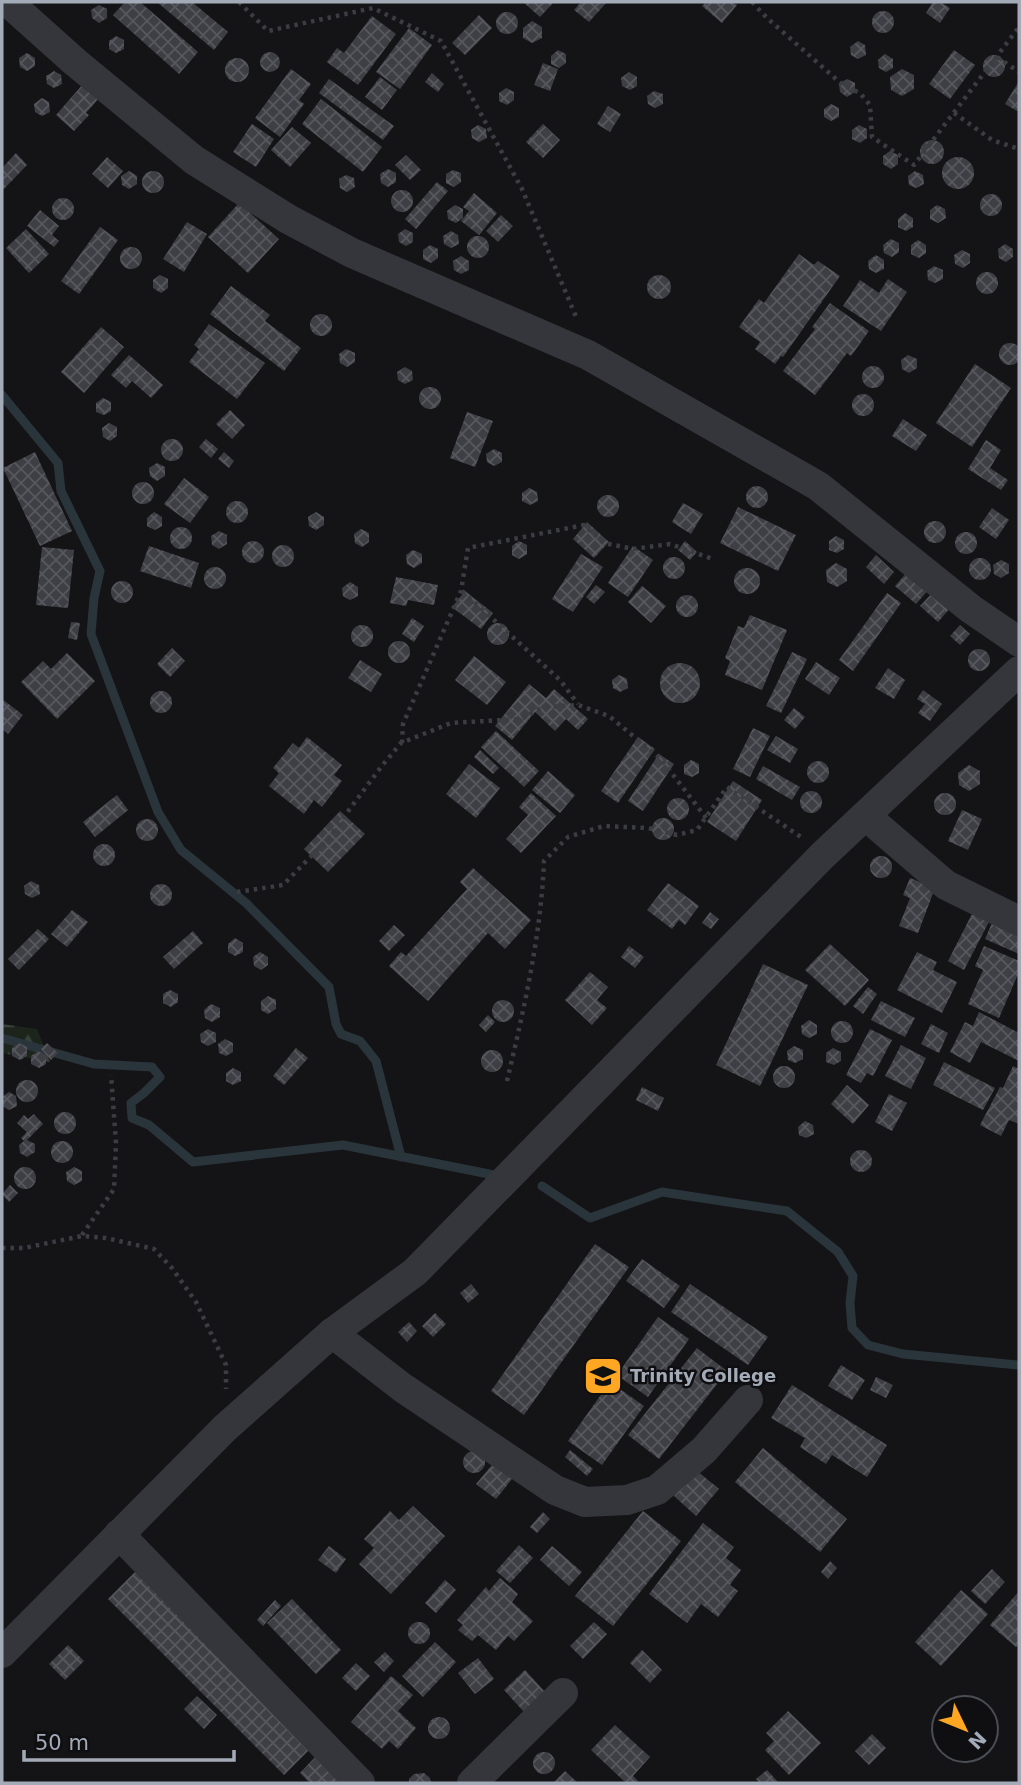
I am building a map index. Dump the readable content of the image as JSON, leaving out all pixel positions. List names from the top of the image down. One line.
{"places":{"school or university":["Trinity College"]},"scale_bar":"50 m","north":"bottom right"}
